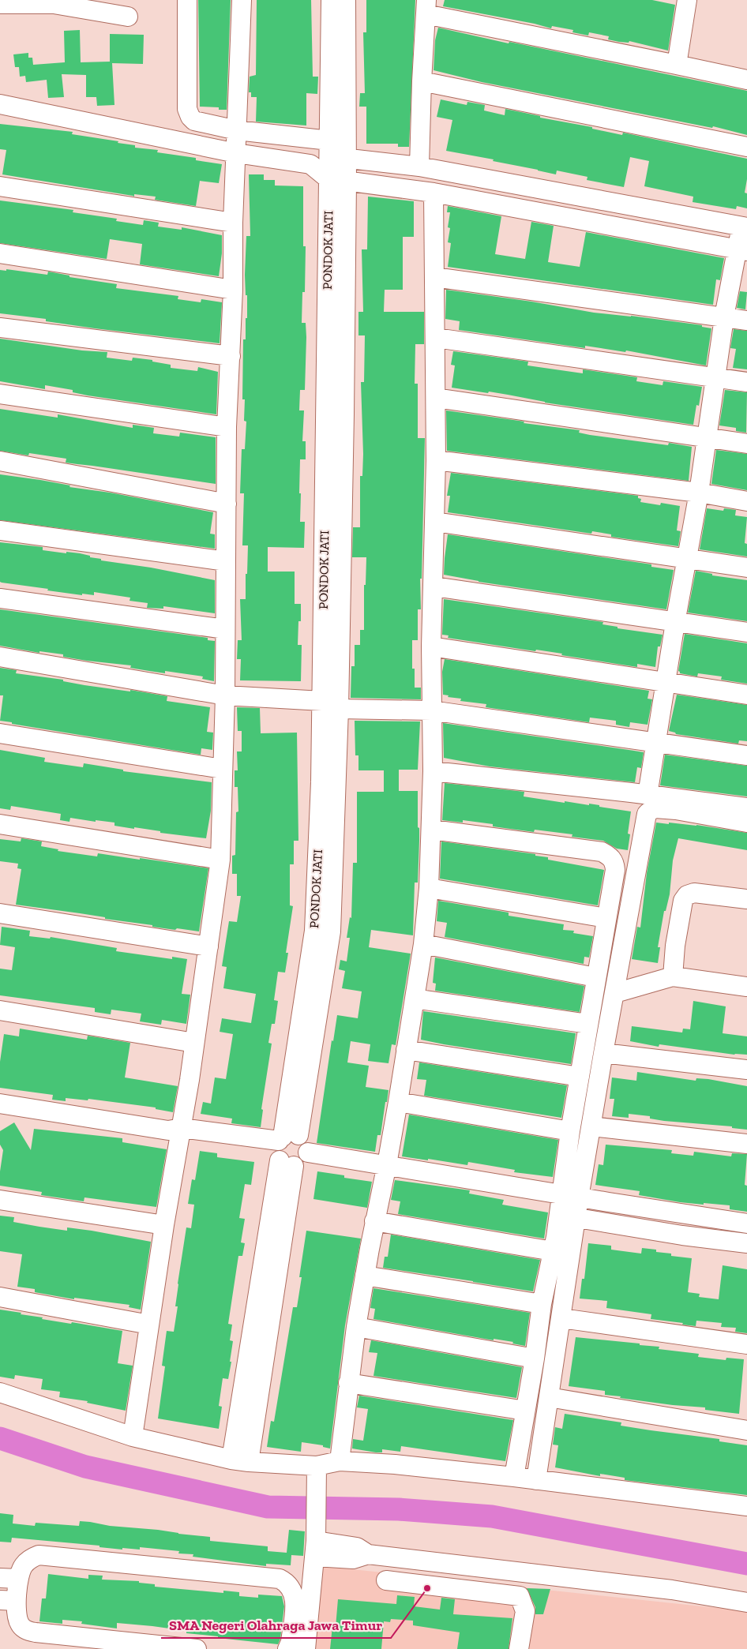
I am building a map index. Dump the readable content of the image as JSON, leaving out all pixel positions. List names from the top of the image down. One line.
{"streets":{"street":["PONDOK JATI"]},"places":["SMA Negeri Olahraga Jawa Timur"]}
